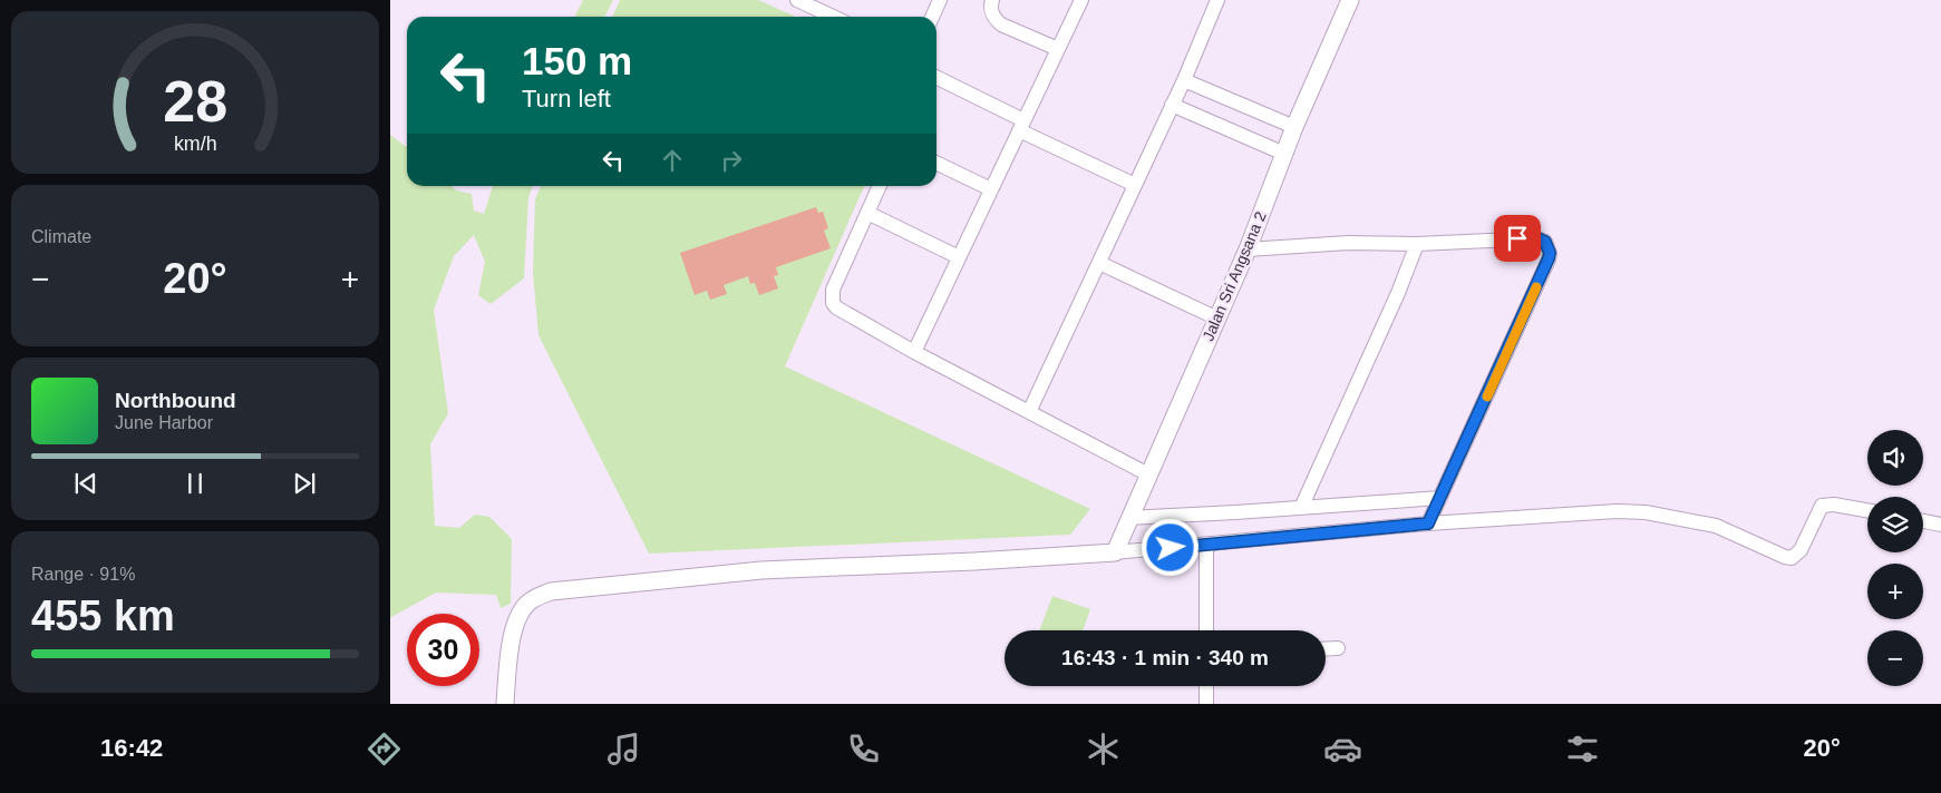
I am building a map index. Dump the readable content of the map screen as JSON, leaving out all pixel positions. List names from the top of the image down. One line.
{"streets":{"street":["Jalan Sri Angsana 2"]},"page":{"turn":["150 m","Turn left"],"tile":["Climate",["Range · 91%","455 km"]],"heat":["−","20°","+"],"song":["Northbound","June Harbor"],"map_buttons":["+","−"],"limit":"30","trip":"16:43 · 1 min · 340 m","tabs":["16:42","20°"],"gauge":["28","km/h"]}}
